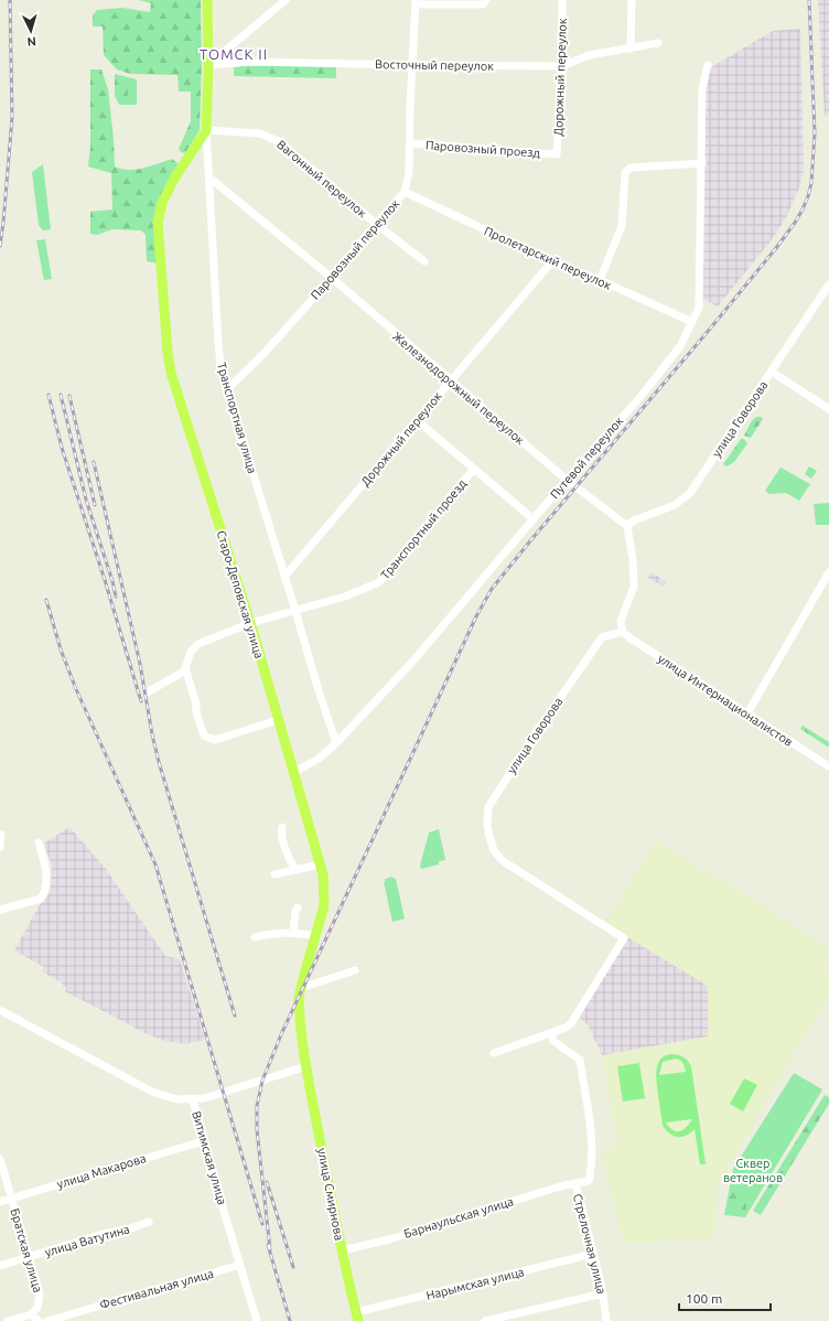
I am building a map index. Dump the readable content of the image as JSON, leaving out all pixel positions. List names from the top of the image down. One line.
{"streets":{"main road":["Транспортная улица","Старо-Деповская улица","улица Смирнова"],"street":["Восточный переулок","Дорожный переулок","Паровозный проезд","Вагонный переулок","Паровозный переулок","Пролетарский переулок","Железнодорожный переулок","улица Говорова","Путевой переулок","Транспортный проезд","улица Интернационалистов","Витимская улица","улица Макарова","Барнаульская улица","улица Ватутина","Стрелочная улица","Братская улица","Нарымская улица","Фестивальная улица"]},"crossings":[["Восточный переулок","Дорожный переулок"],["Восточный переулок","Паровозный переулок"],["Восточный переулок","Транспортная улица"],["Дорожный переулок","Паровозный проезд"],["Дорожный переулок","Пролетарский переулок"],["Дорожный переулок","Железнодорожный переулок"],["Дорожный переулок","Транспортная улица"],["Паровозный проезд","Паровозный переулок"],["Вагонный переулок","Паровозный переулок"],["Вагонный переулок","Транспортная улица"],["Вагонный переулок","Старо-Деповская улица"],["Паровозный переулок","Пролетарский переулок"],["Паровозный переулок","Железнодорожный переулок"],["Паровозный переулок","Транспортная улица"],["Пролетарский переулок","Путевой переулок"],["Железнодорожный переулок","Транспортная улица"],["Железнодорожный переулок","улица Говорова"],["Железнодорожный переулок","Путевой переулок"],["Транспортная улица","Путевой переулок"],["Транспортная улица","Транспортный проезд"],["Транспортная улица","Старо-Деповская улица"],["улица Говорова","улица Интернационалистов"],["улица Говорова","Стрелочная улица"],["Путевой переулок","Старо-Деповская улица"],["Транспортный проезд","Старо-Деповская улица"],["Старо-Деповская улица","улица Смирнова"],["Витимская улица","улица Макарова"],["Витимская улица","Фестивальная улица"],["улица Макарова","Братская улица"],["улица Смирнова","Барнаульская улица"],["улица Смирнова","Нарымская улица"],["Барнаульская улица","Стрелочная улица"],["улица Ватутина","Братская улица"],["Стрелочная улица","Нарымская улица"]],"districts":["ТОМСК II"],"parks":["Сквер ветеранов"],"scale_bar":"100 m","north":"bottom"}
